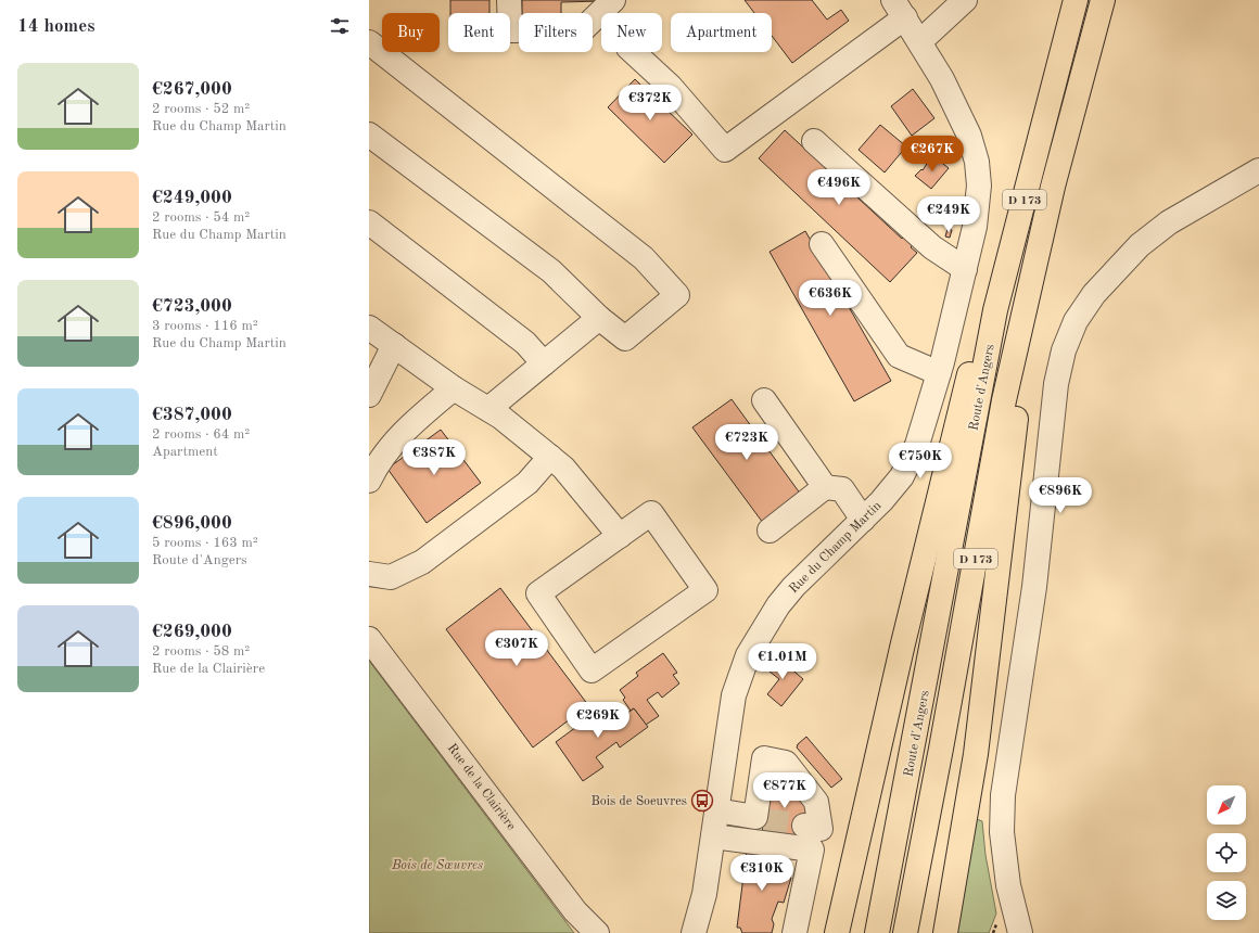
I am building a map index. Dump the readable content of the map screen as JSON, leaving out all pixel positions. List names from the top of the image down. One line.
{"streets":{"highway":["D 173","Route d'Angers"],"street":["Rue du Champ Martin","Rue de la Clairière"]},"parks":["Bois de Sœuvres"],"places":{"bus stop":["Bois de Soeuvres"]},"north":"bottom left","page":{"heading":"14 homes","chip":["Buy","Rent","Filters","New","Apartment"],"list":[{"name":"€267,000","note":"2 rooms · 52 m² · Rue du Champ Martin"},{"name":"€249,000","note":"2 rooms · 54 m² · Rue du Champ Martin"},{"name":"€723,000","note":"3 rooms · 116 m² · Rue du Champ Martin"},{"name":"€387,000","note":"2 rooms · 64 m² · Apartment"},{"name":"€896,000","note":"5 rooms · 163 m² · Route d'Angers"},{"name":"€269,000","note":"2 rooms · 58 m² · Rue de la Clairière"}],"price":["€372K","€267K","€496K","€249K","€636K","€723K","€387K","€750K","€896K","€307K","€1.01M","€269K","€877K","€310K"]}}
